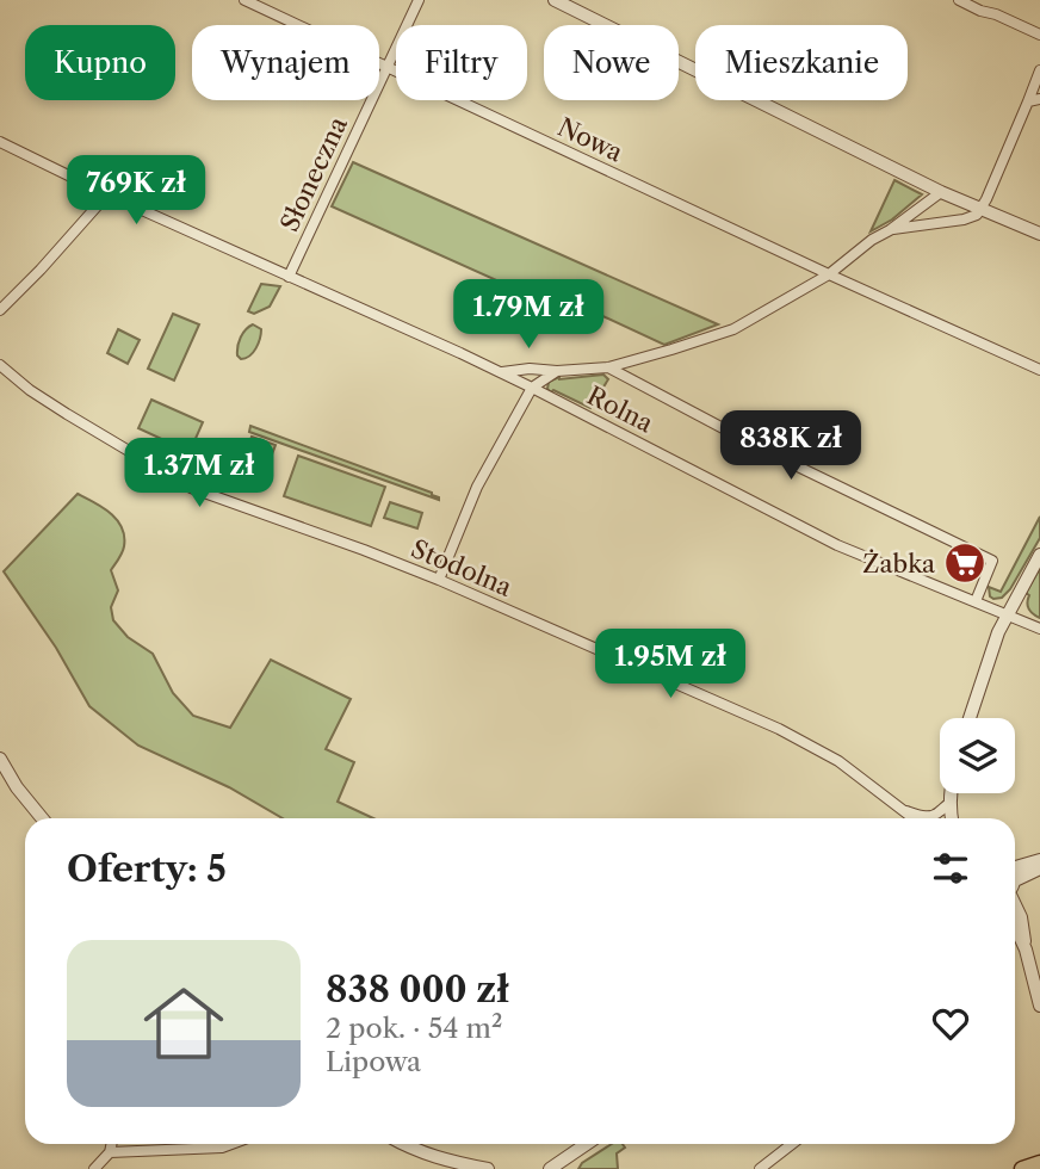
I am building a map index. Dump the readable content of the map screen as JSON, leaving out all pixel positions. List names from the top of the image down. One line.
{"streets":{"street":["Nowa","Słoneczna","Rolna","Stodolna"]},"crossings":[["Nowa","Słoneczna"],["Słoneczna","Rolna"]],"places":{"supermarket":["Żabka"]},"page":{"chip":["Kupno","Wynajem","Filtry","Nowe","Mieszkanie"],"price":["769K zł","1.79M zł","838K zł","1.37M zł","1.95M zł"],"heading":"Oferty: 5","list":[{"name":"838 000 zł","note":"2 pok. · 54 m² · Lipowa"}]}}
